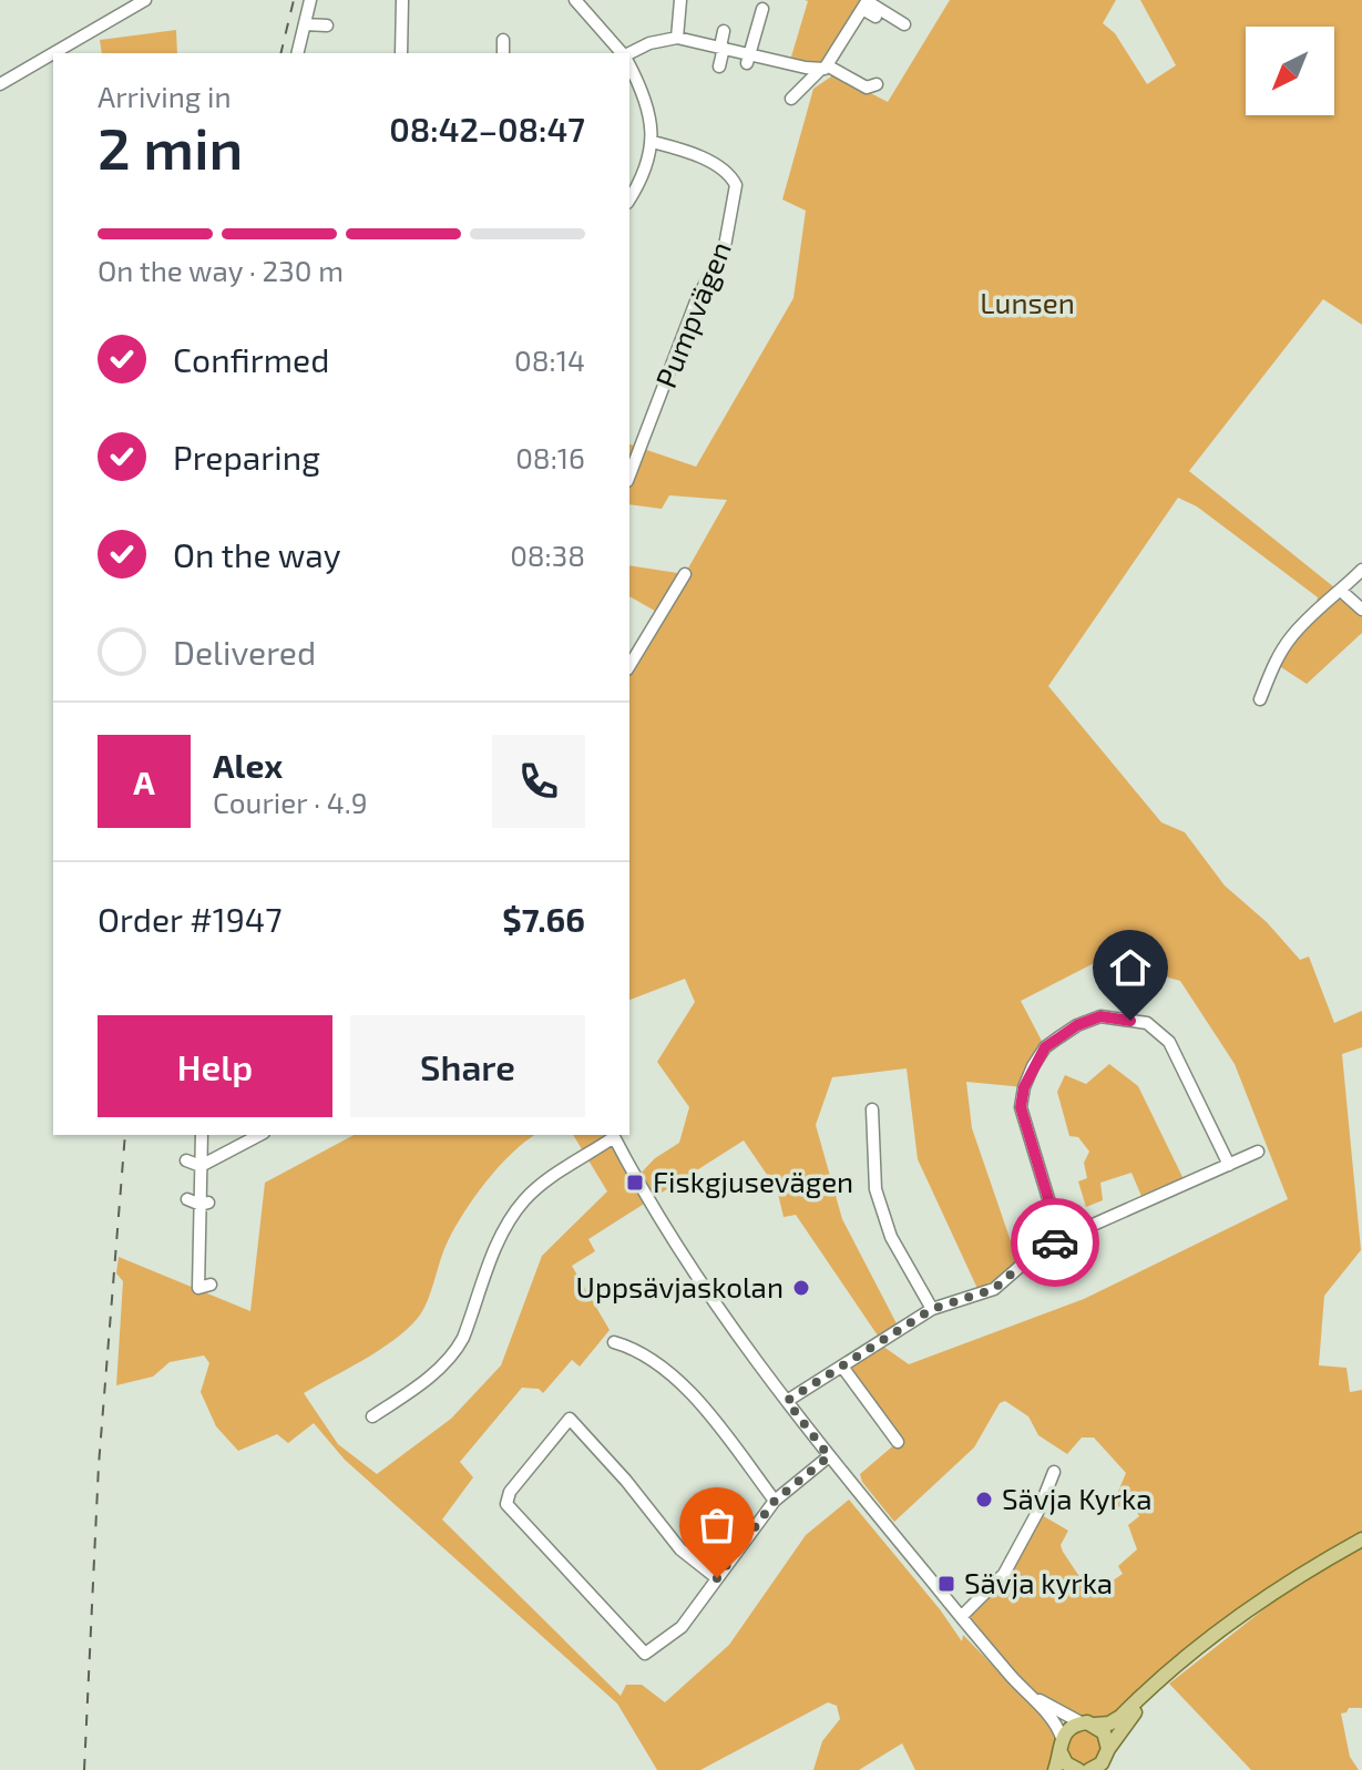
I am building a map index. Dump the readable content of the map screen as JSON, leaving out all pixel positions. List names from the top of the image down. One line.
{"streets":{"street":["Pumpvägen"]},"parks":["Lunsen"],"places":{"transit":["Fiskgjusevägen","Sävja kyrka"],"other":["Uppsävjaskolan","Sävja Kyrka"]},"north":"bottom left","page":{"heading":["2 min","Arriving in","08:42–08:47"],"panel":["Alex","Courier · 4.9","Order #1947","$7.66"],"bar":"On the way · 230 m","list":[["Confirmed","08:14"],["Preparing","08:16"],["On the way","08:38"],"Delivered"],"round":"A","buttons":["Help","Share"]}}
